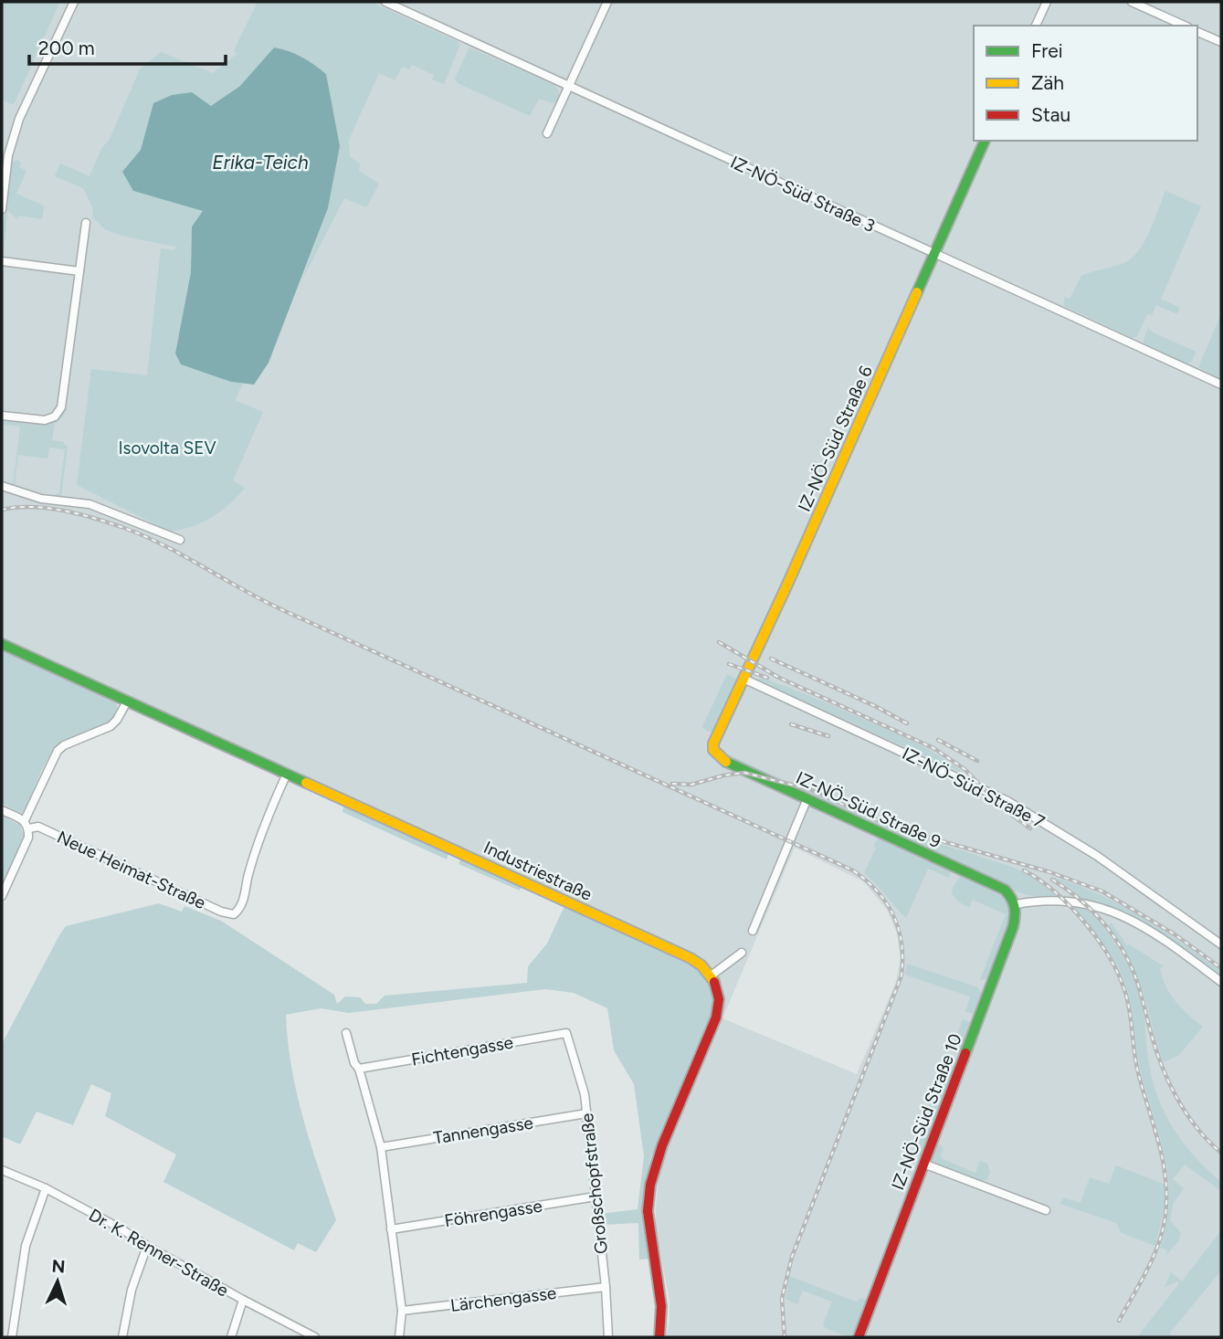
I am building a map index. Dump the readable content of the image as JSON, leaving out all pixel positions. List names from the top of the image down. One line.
{"streets":{"street":["IZ-NÖ-Süd Straße 3","IZ-NÖ-Süd Straße 6","IZ-NÖ-Süd Straße 7","IZ-NÖ-Süd Straße 9","Neue Heimat-Straße","Industriestraße","Fichtengasse","IZ-NÖ-Süd Straße 10","Tannengasse","Großschopfstraße","Föhrengasse","Dr. K. Renner-Straße","Lärchengasse"]},"crossings":[["IZ-NÖ-Süd Straße 3","IZ-NÖ-Süd Straße 6"],["IZ-NÖ-Süd Straße 6","IZ-NÖ-Süd Straße 7"],["IZ-NÖ-Süd Straße 6","IZ-NÖ-Süd Straße 9"],["IZ-NÖ-Süd Straße 9","IZ-NÖ-Süd Straße 10"],["Neue Heimat-Straße","Industriestraße"],["Fichtengasse","Großschopfstraße"],["Tannengasse","Großschopfstraße"],["Großschopfstraße","Föhrengasse"],["Großschopfstraße","Lärchengasse"]],"water":["Erika-Teich"],"parks":["Isovolta SEV"],"legend":["Frei","Zäh","Stau"],"scale_bar":"200 m","north":"top"}
